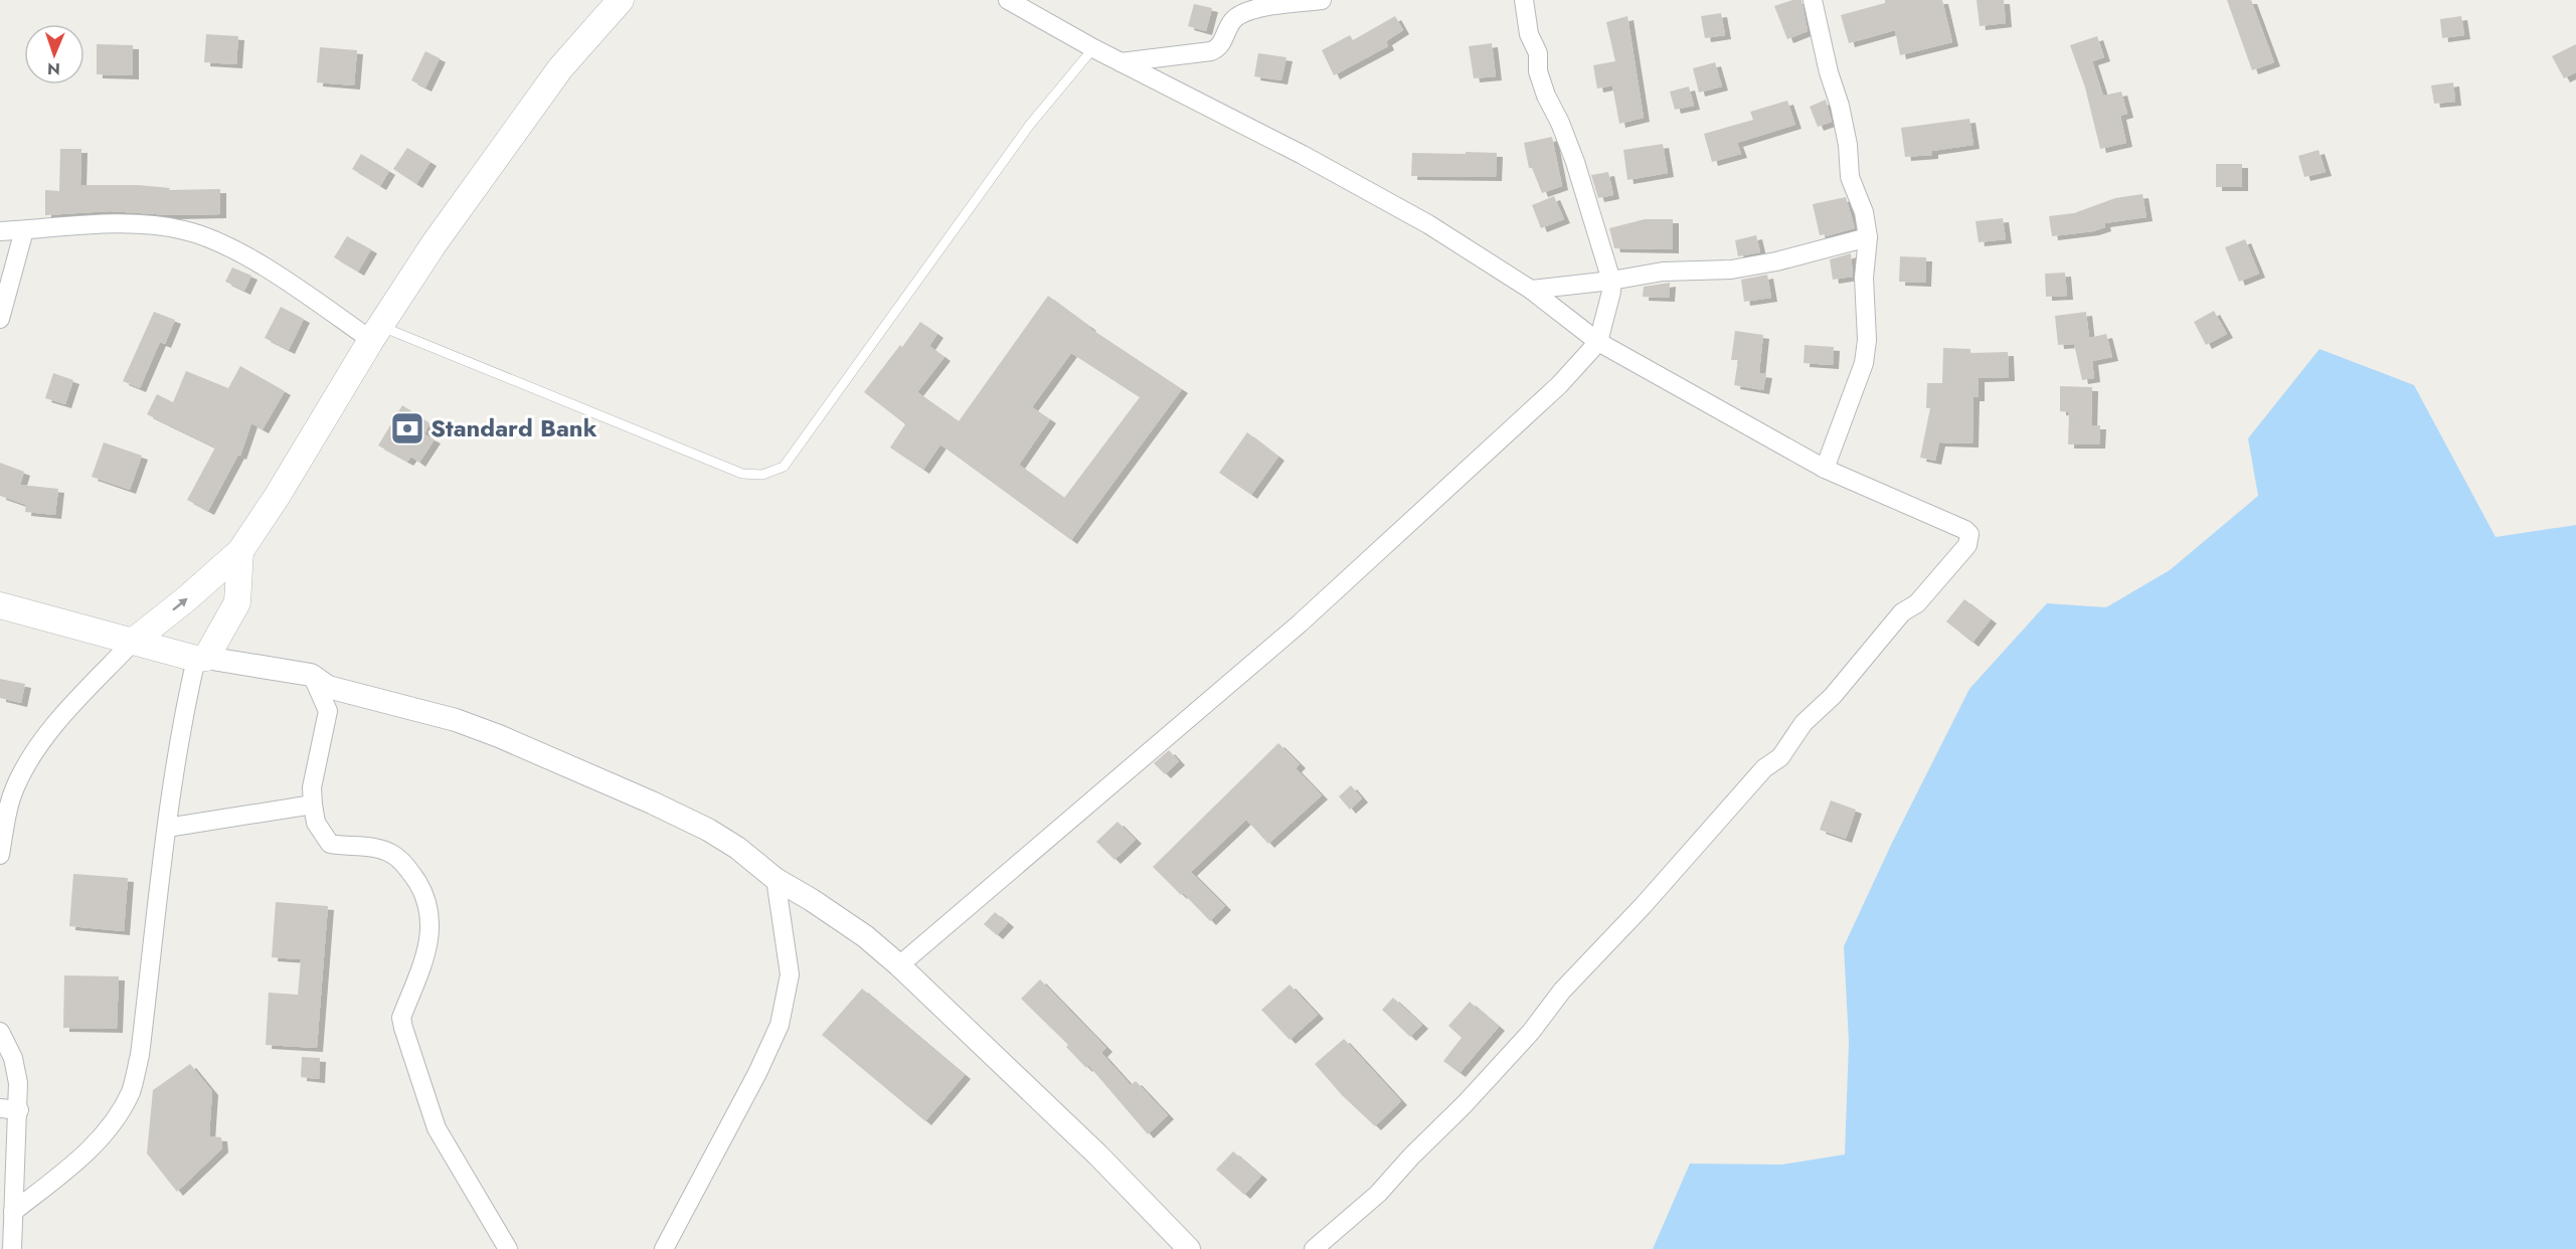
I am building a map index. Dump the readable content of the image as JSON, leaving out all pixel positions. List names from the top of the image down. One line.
{"places":{"bank":["Standard Bank"]},"north":"bottom"}
